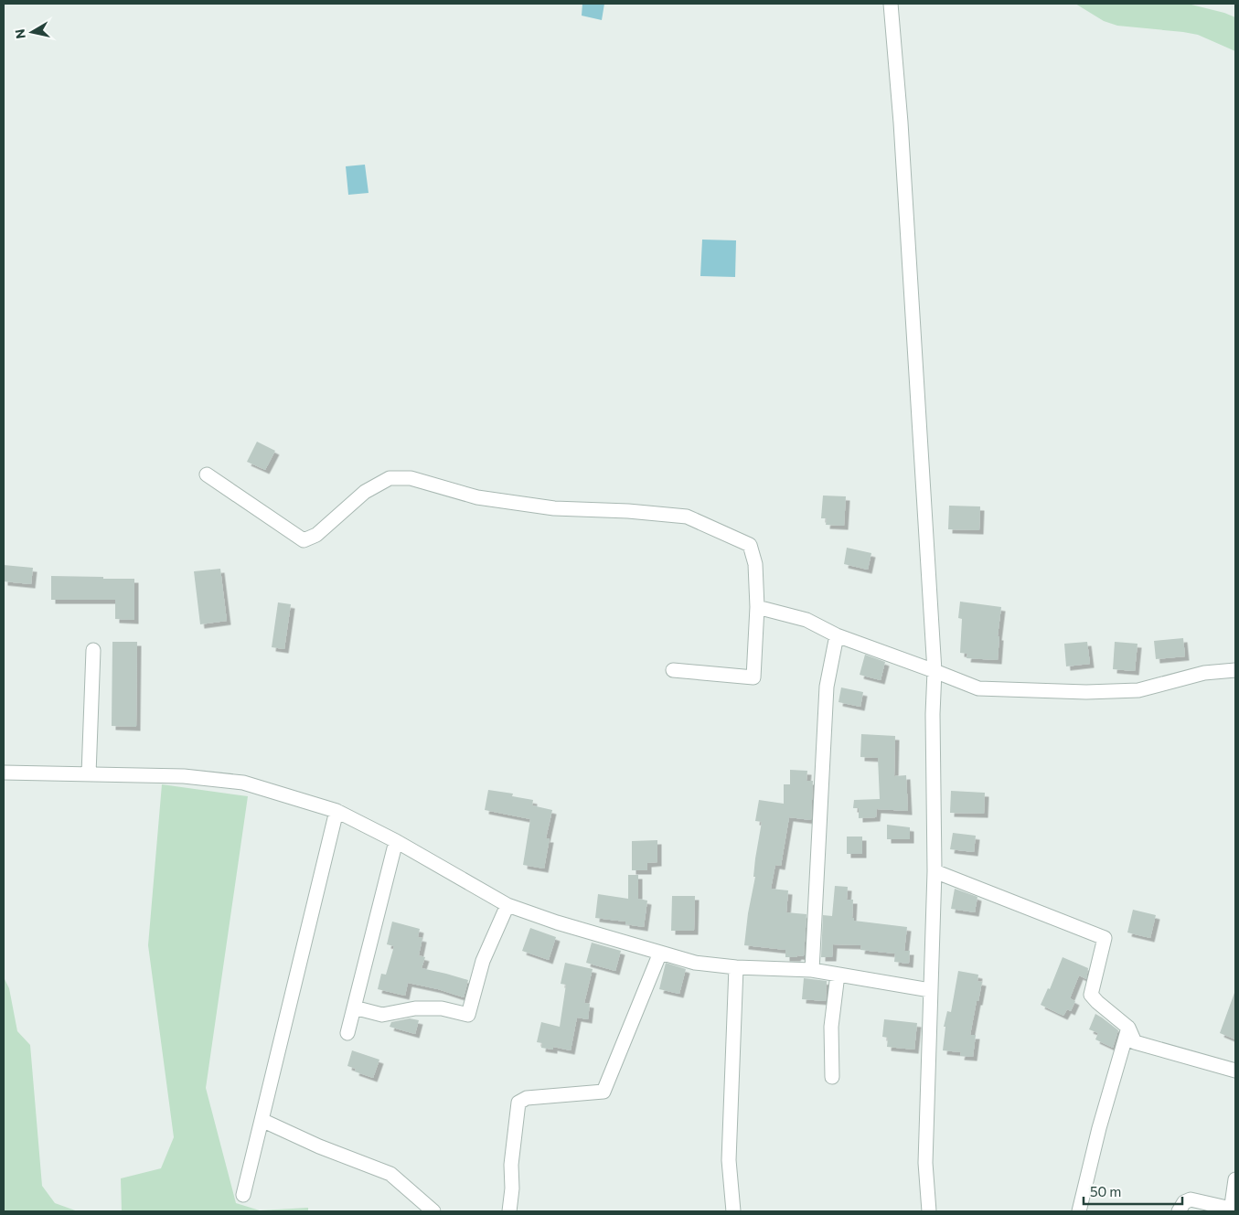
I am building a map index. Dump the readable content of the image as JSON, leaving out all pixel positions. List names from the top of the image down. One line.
{"scale_bar":"50 m","north":"left"}
